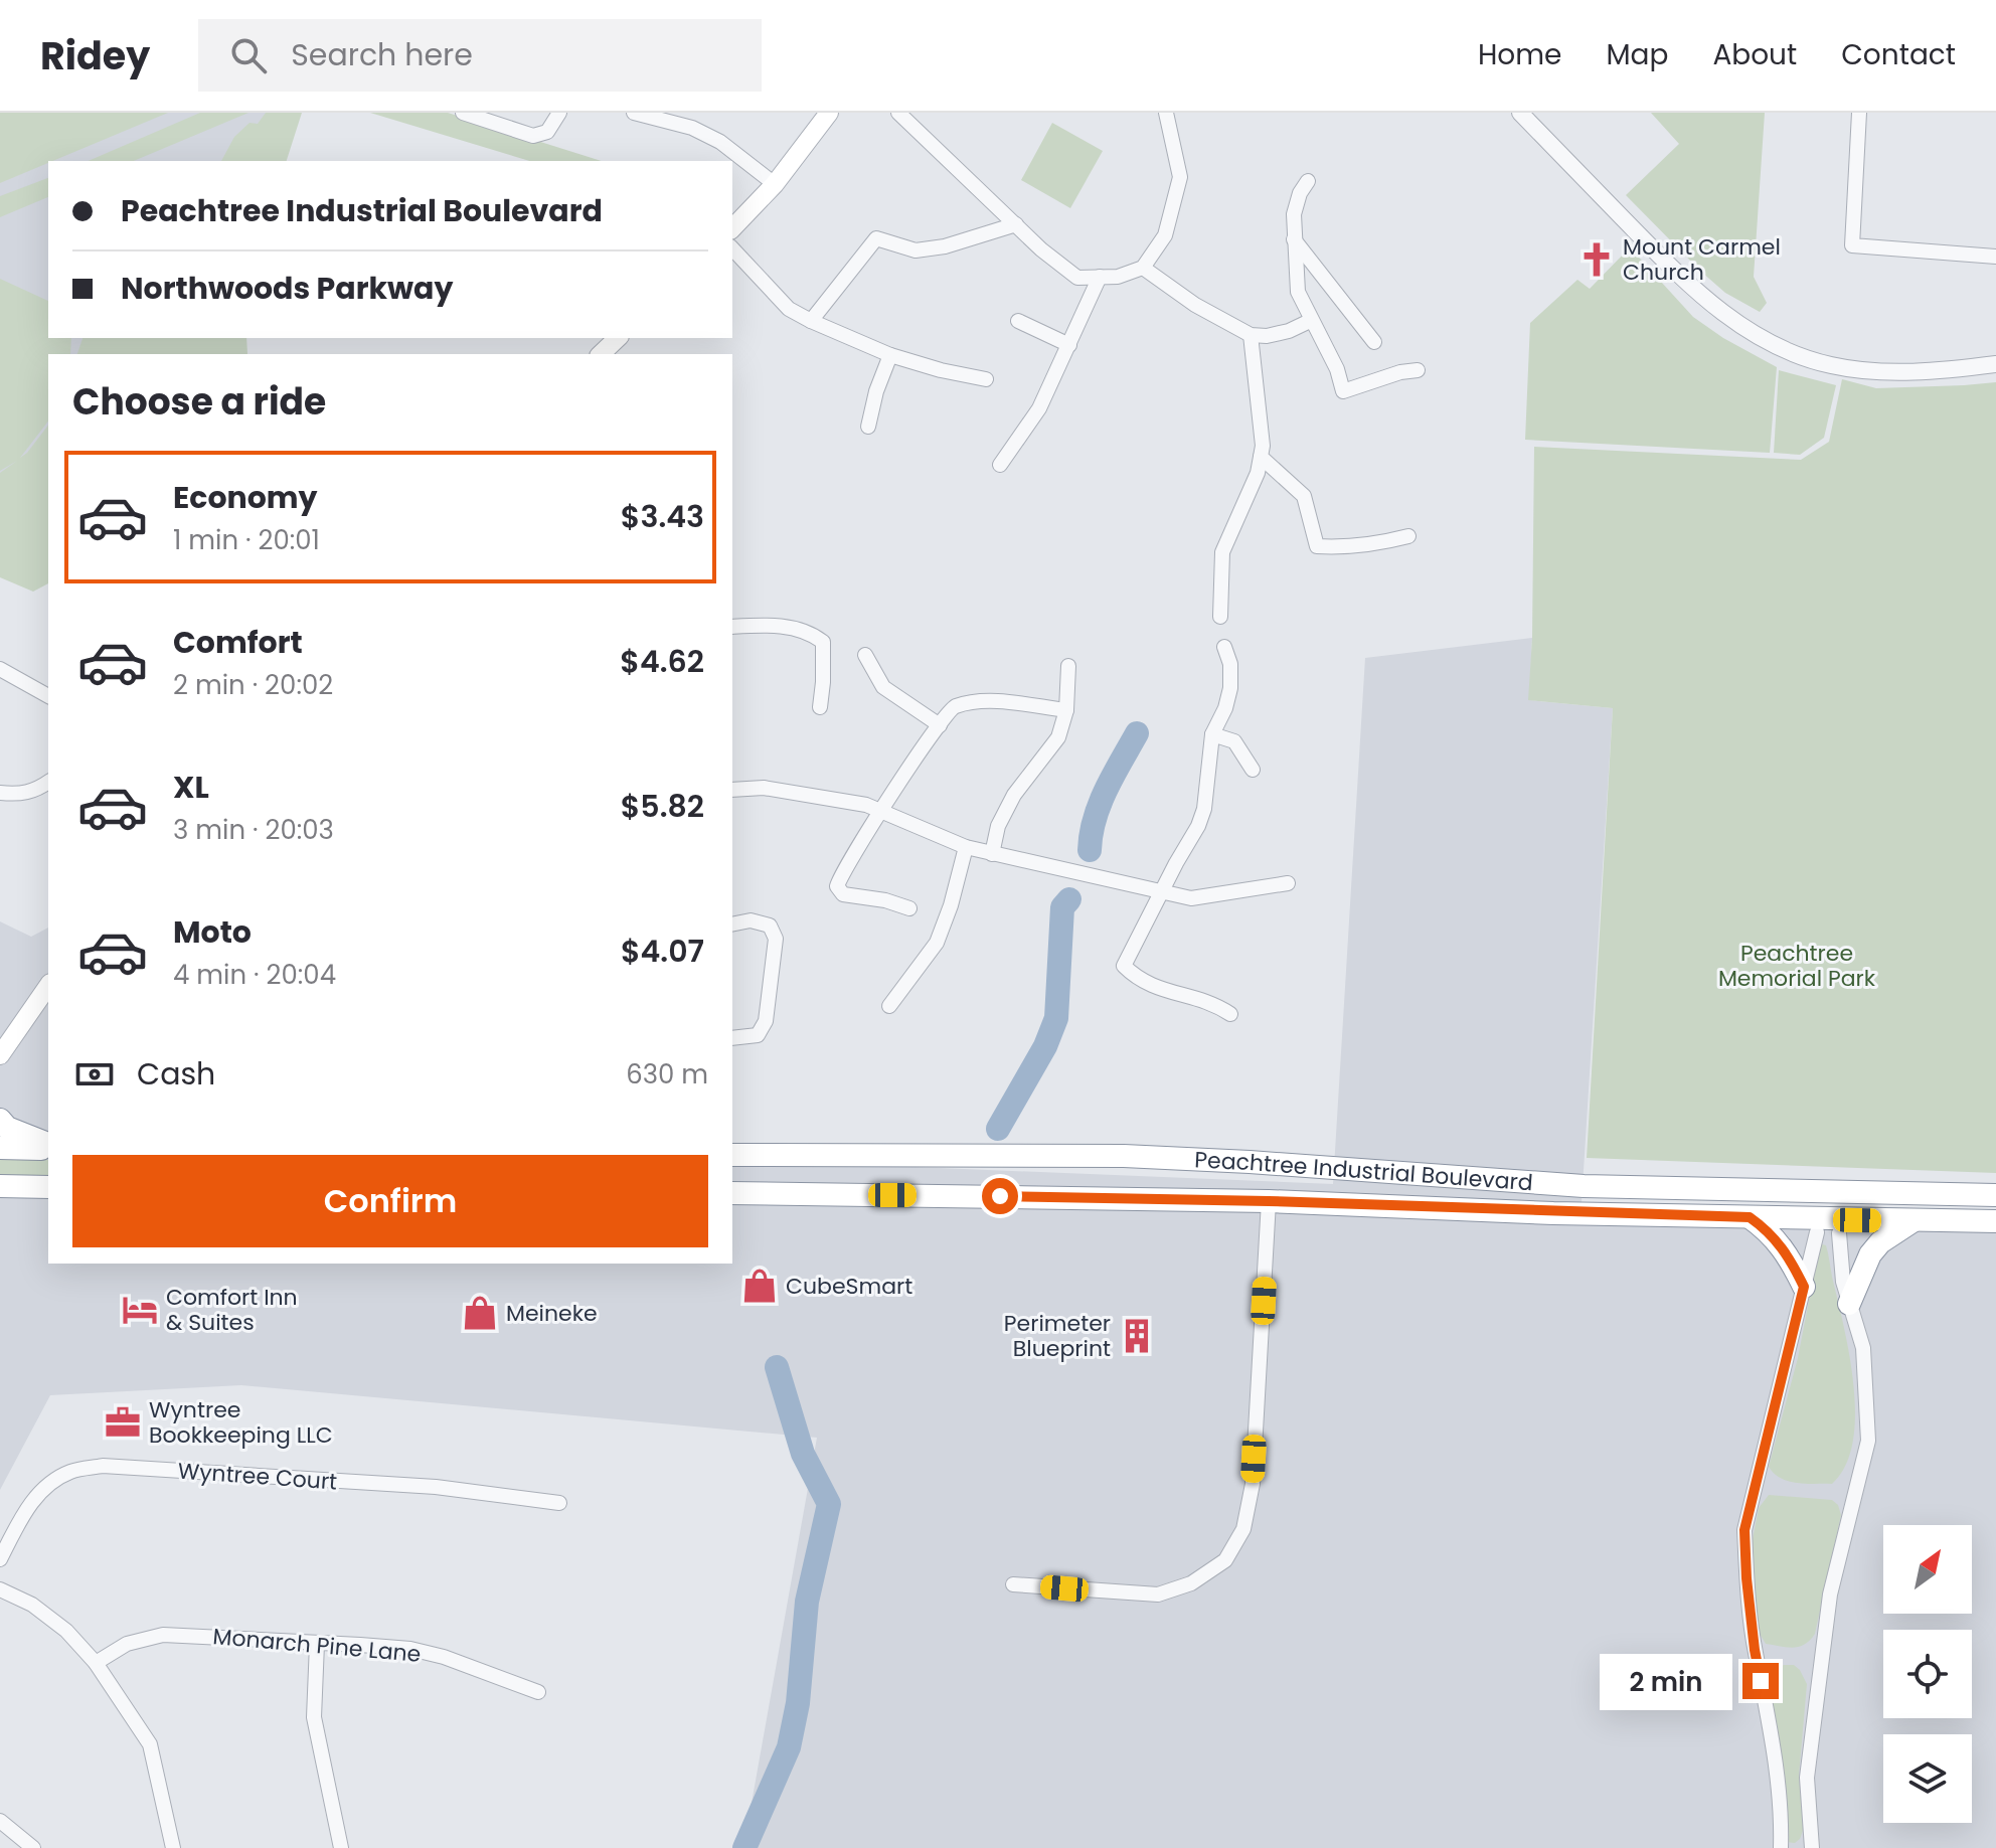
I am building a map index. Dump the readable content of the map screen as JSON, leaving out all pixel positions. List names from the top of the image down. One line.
{"streets":{"highway":["Peachtree Industrial Boulevard"],"street":["Wyntree Court","Monarch Pine Lane"]},"parks":["Peachtree Memorial Park"],"places":{"church":["Mount Carmel Church"],"shop":["CubeSmart","Meineke"],"hotel":["Comfort Inn & Suites"],"building":["Perimeter Blueprint"],"office":["Wyntree Bookkeeping LLC"]},"north":"top right","page":{"header":"Ridey","search":"Search here","nav":["Home","Map","About","Contact"],"banner":["Peachtree Industrial Boulevard","Northwoods Parkway"],"heading":"Choose a ride","list":[{"name":"Economy","note":"1 min · 20:01","value":"$3.43"},{"name":"Comfort","note":"2 min · 20:02","value":"$4.62"},{"name":"XL","note":"3 min · 20:03","value":"$5.82"},{"name":"Moto","note":"4 min · 20:04","value":"$4.07"}],"pay":["Cash","630 m"],"buttons":"Confirm","bubble":"2 min"}}
